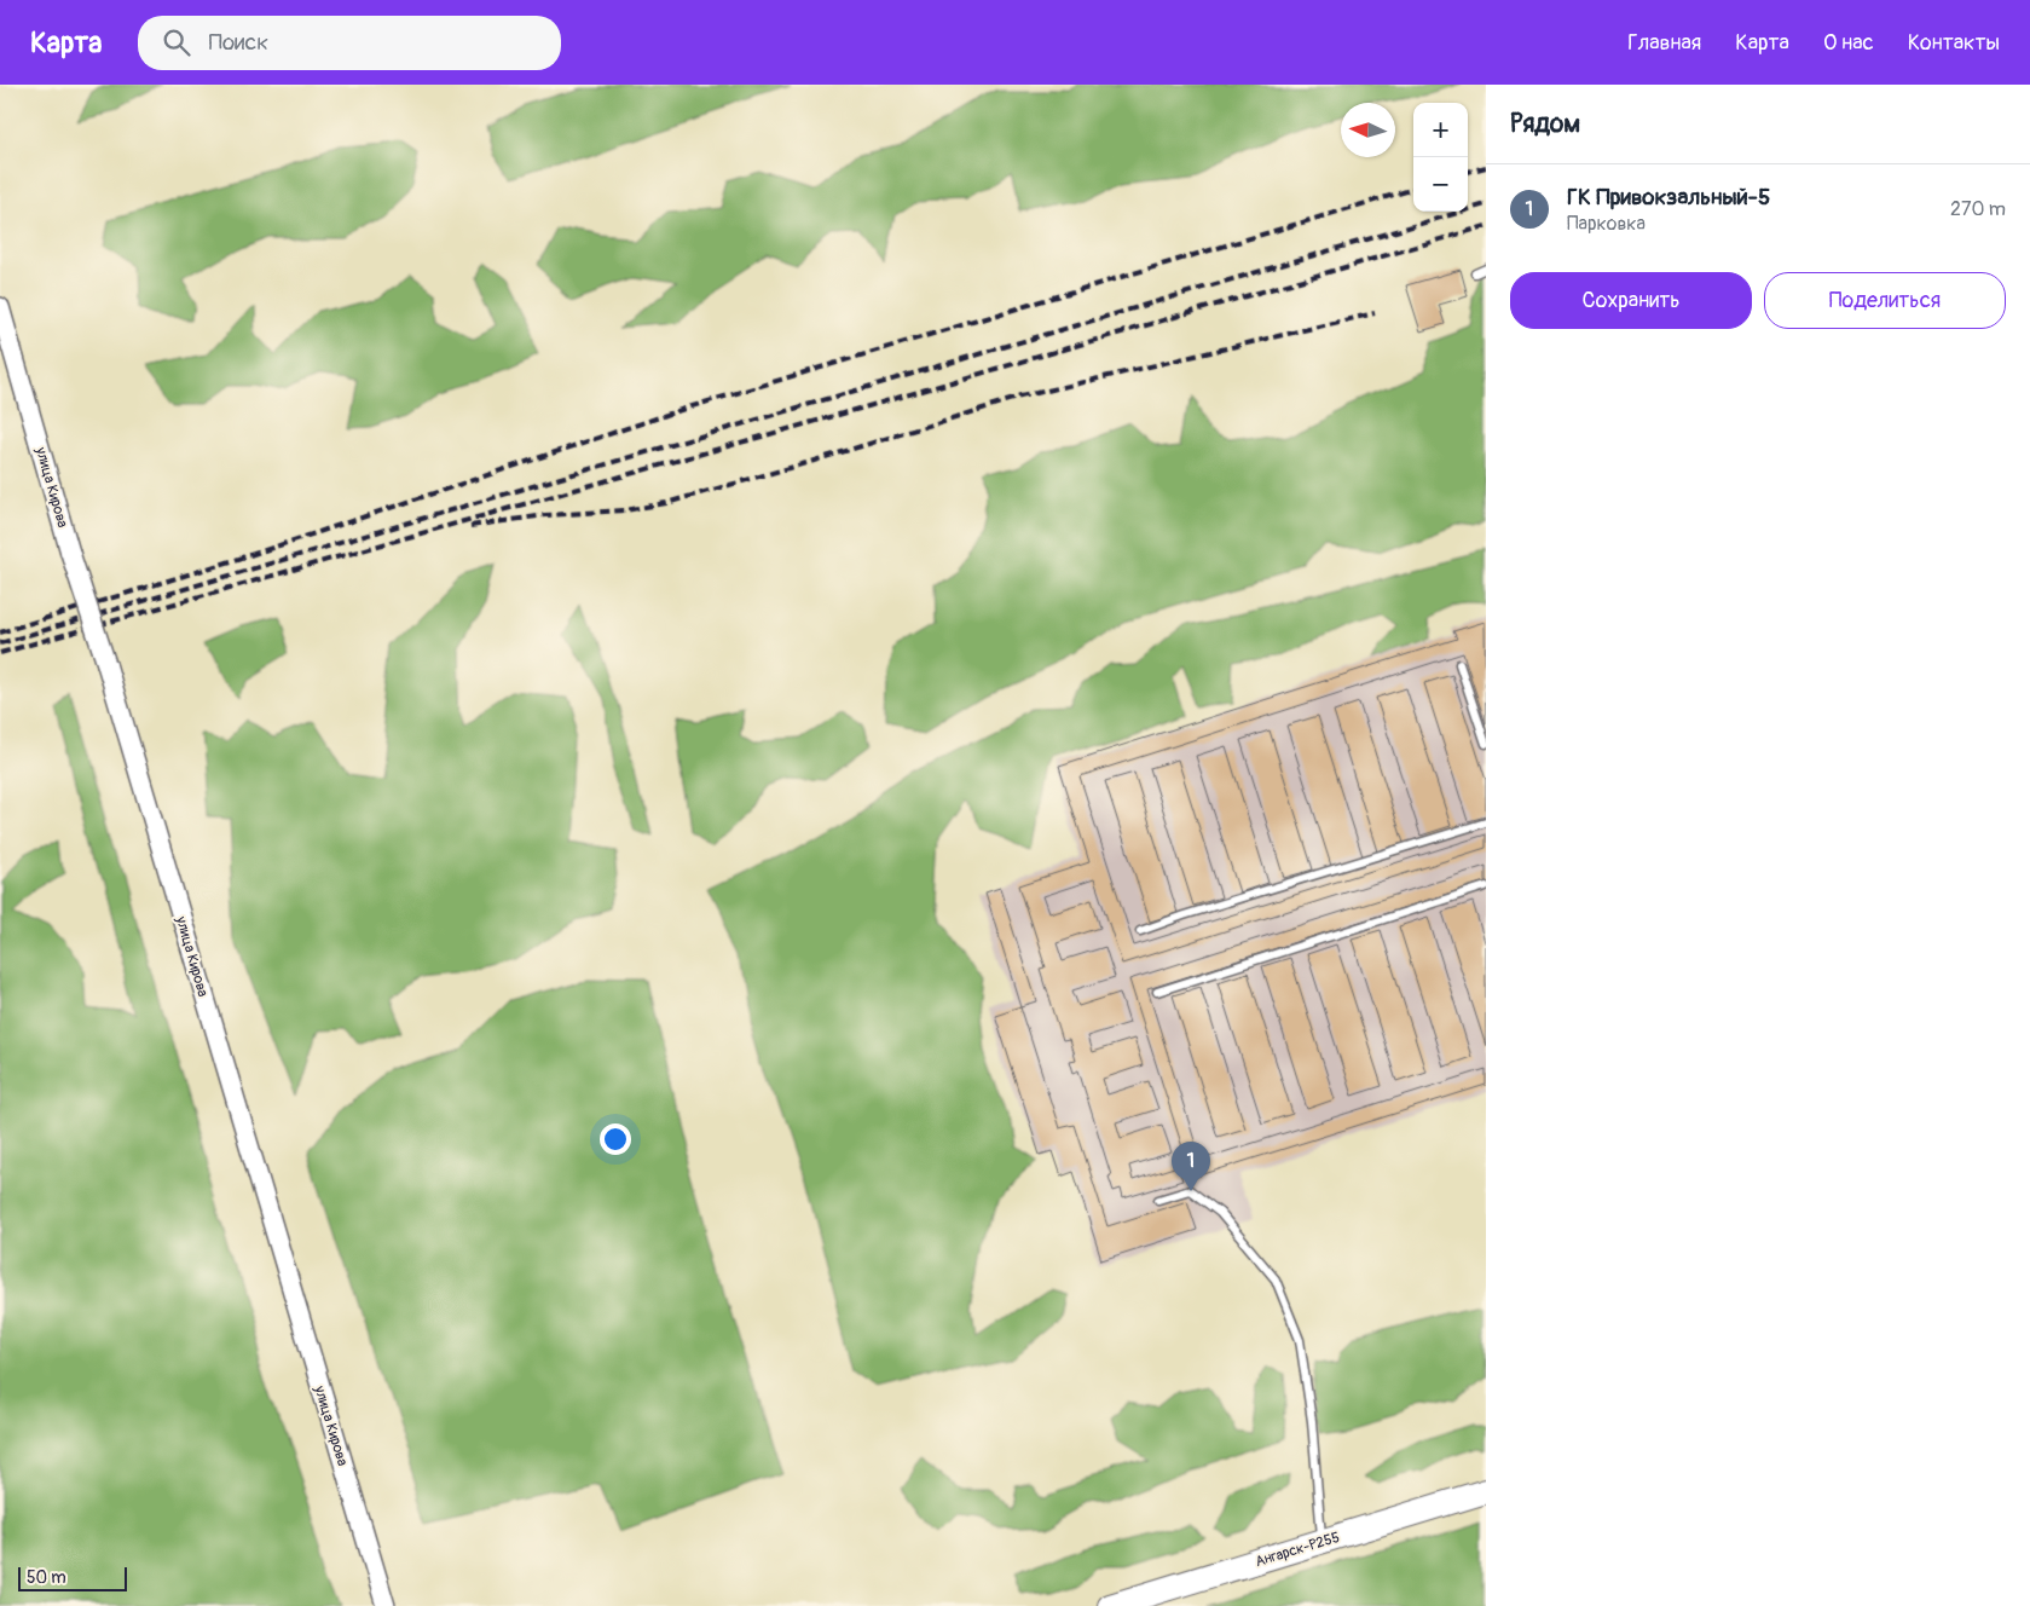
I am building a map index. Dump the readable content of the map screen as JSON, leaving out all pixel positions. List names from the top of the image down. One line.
{"streets":{"main road":["Ангарск-Р255"],"street":["улица Кирова"]},"scale_bar":"50 m","north":"left","page":{"header":"Карта","search":"Поиск","nav":["Главная","Карта","О нас","Контакты"],"heading":"Рядом","map_buttons":["+","−"],"list":[{"mark":"1","name":"ГК Привокзальный-5","note":"Парковка","value":"270 m"}],"buttons":["Сохранить","Поделиться"],"pins":"1","scale":"50 m"}}
